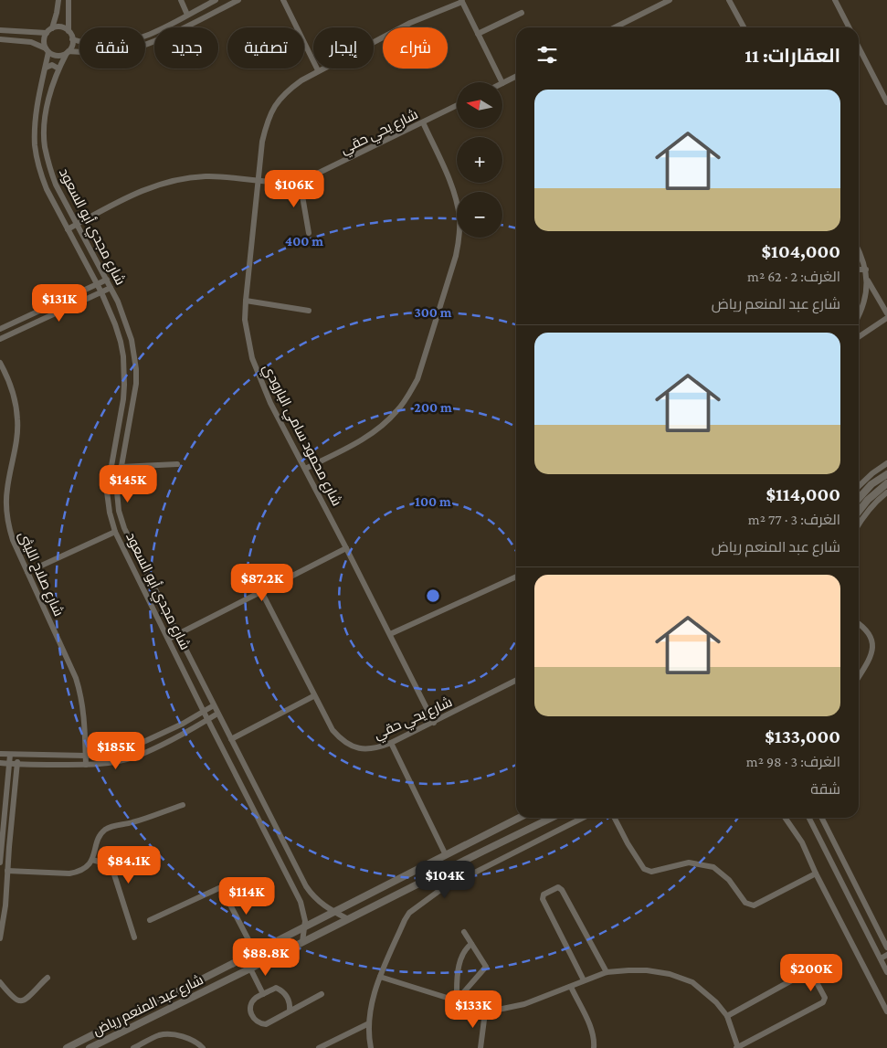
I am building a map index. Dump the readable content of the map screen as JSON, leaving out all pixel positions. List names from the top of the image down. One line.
{"streets":{"street":["شارع يحي حقي","شارع مجدي أبو السعود","شارع محمود سامي البارودي","شارع صلاح الليثى","شارع عبد المنعم رياض"]},"crossings":[["شارع يحي حقي","شارع مجدي أبو السعود"],["شارع يحي حقي","شارع محمود سامي البارودي"],["شارع مجدي أبو السعود","شارع عبد المنعم رياض"]],"north":"left","page":{"chip":["شراء","إيجار","تصفية","جديد","شقة"],"heading":"العقارات: 11","map_buttons":["+","−"],"list":[{"name":"$104,000","note":"الغرف: 2 · 62 m² · شارع عبد المنعم رياض"},{"name":"$114,000","note":"الغرف: 3 · 77 m² · شارع عبد المنعم رياض"},{"name":"$133,000","note":"الغرف: 3 · 98 m² · شقة"}],"price":["$106K","$131K","$145K","$87.2K","$185K","$84.1K","$104K","$114K","$88.8K","$200K","$133K"]},"rings":["400 m","300 m","200 m","100 m"]}
